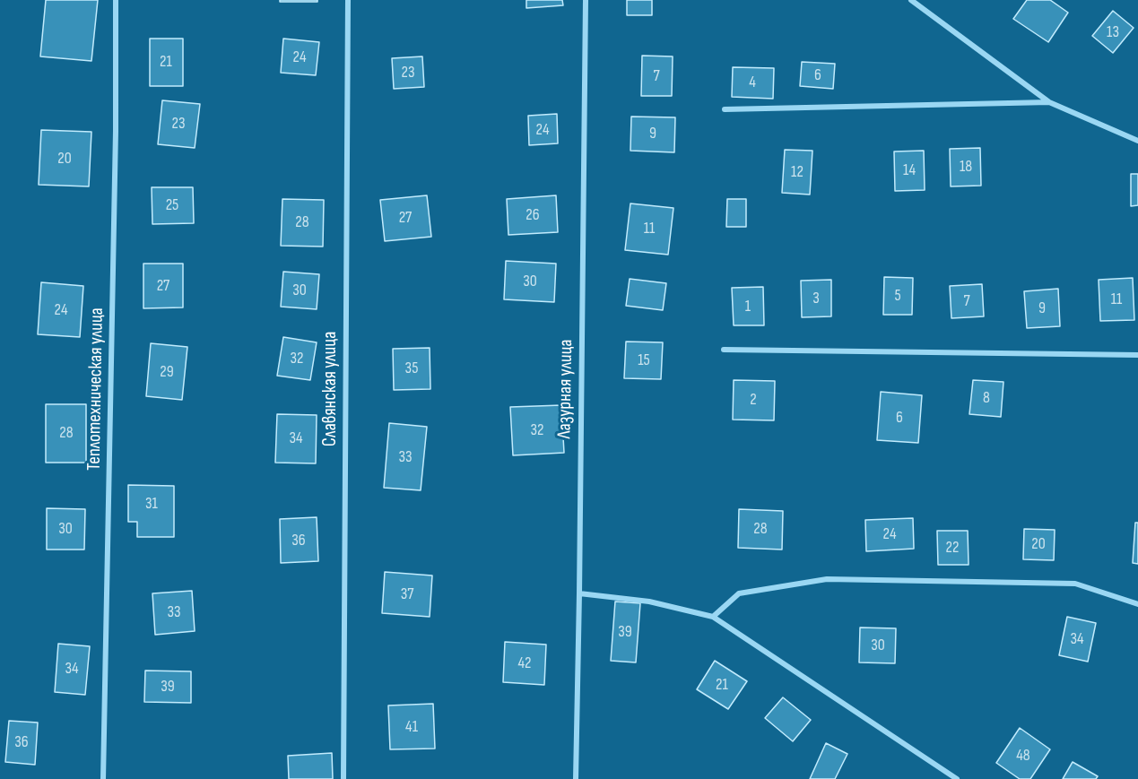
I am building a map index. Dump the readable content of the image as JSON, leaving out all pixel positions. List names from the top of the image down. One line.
{"streets":{"street":["Теплотехническая улица","Славянская улица","Лазурная улица"]},"house_numbers":["13","24","21","23","6","7","4","23","24","9","20","18","14","12","25","26","27","28","11","30","27","30","5","3","11","7","1","9","24","32","15","35","29","8","2","6","32","28","34","33","31","30","28","24","36","20","22","37","33","39","34","30","42","34","21","39","41","36","48"]}
